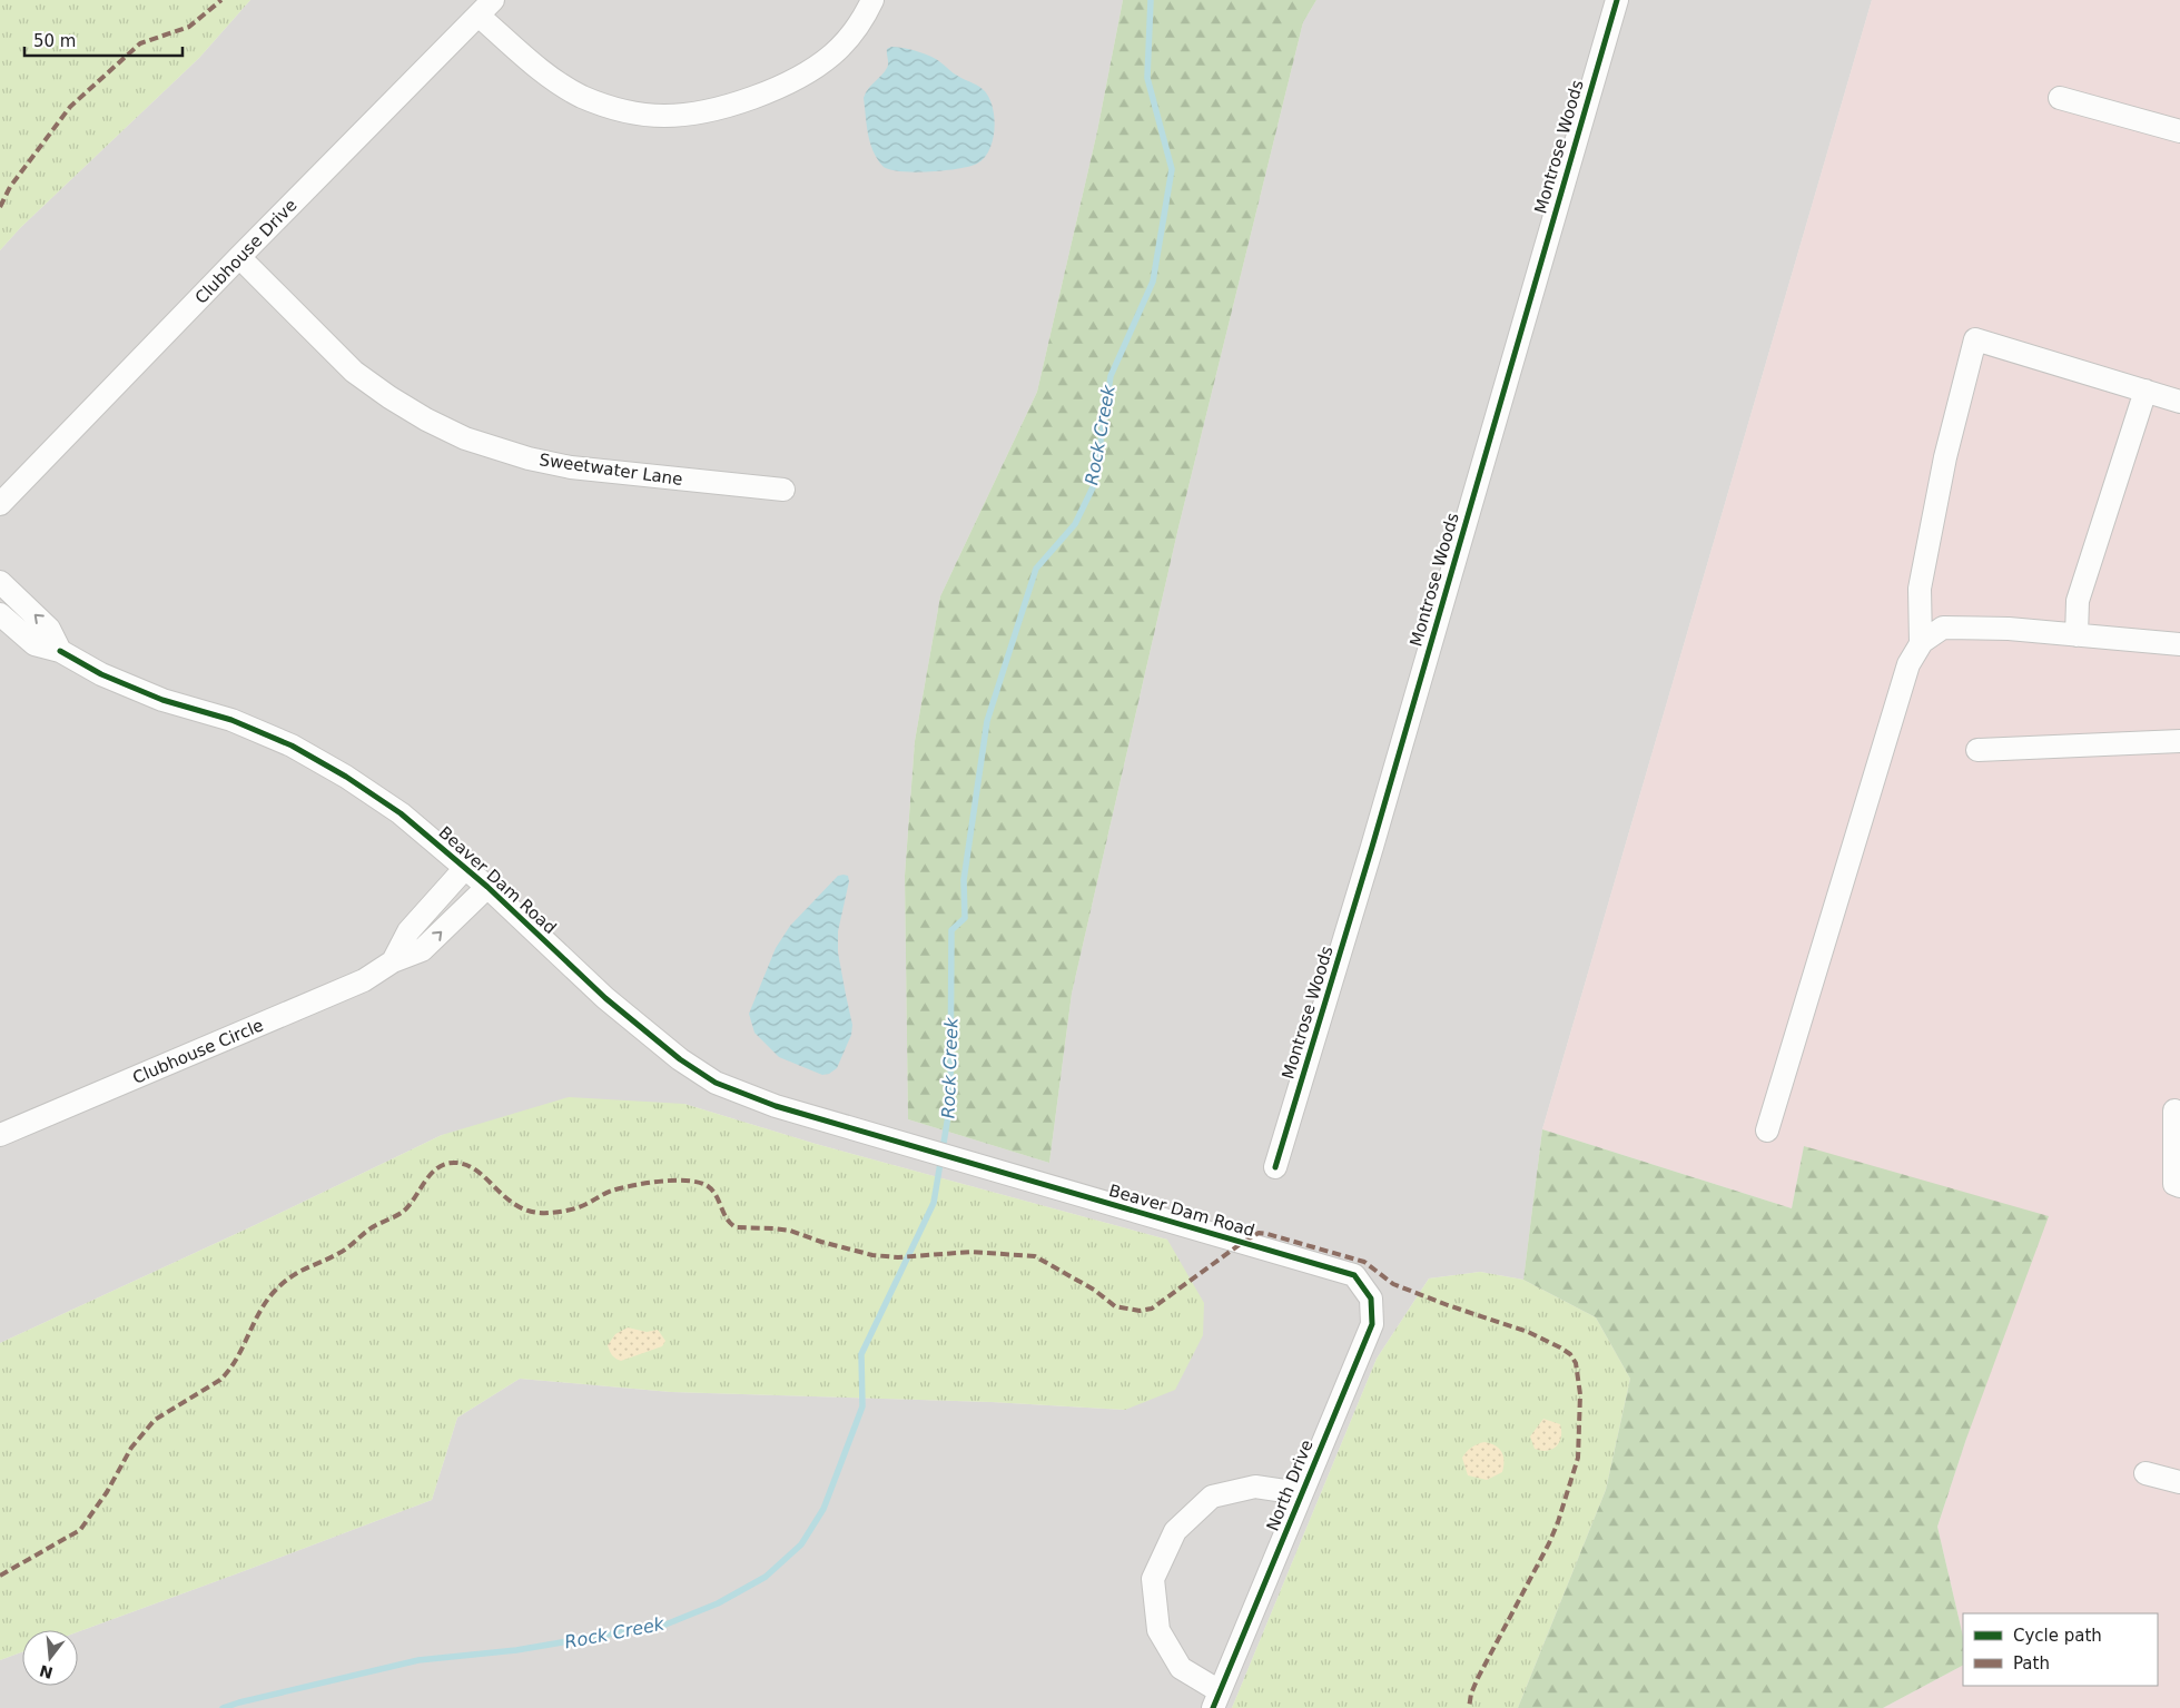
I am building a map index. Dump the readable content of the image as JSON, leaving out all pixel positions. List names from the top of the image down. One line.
{"streets":{"street":["Montrose Woods","Clubhouse Drive","Sweetwater Lane","Beaver Dam Road","Clubhouse Circle","North Drive"]},"crossings":[["Clubhouse Drive","Sweetwater Lane"],["Beaver Dam Road","Clubhouse Circle"],["Beaver Dam Road","North Drive"]],"water":["Rock Creek"],"legend":["Cycle path","Path"],"scale_bar":"50 m","north":"bottom"}
